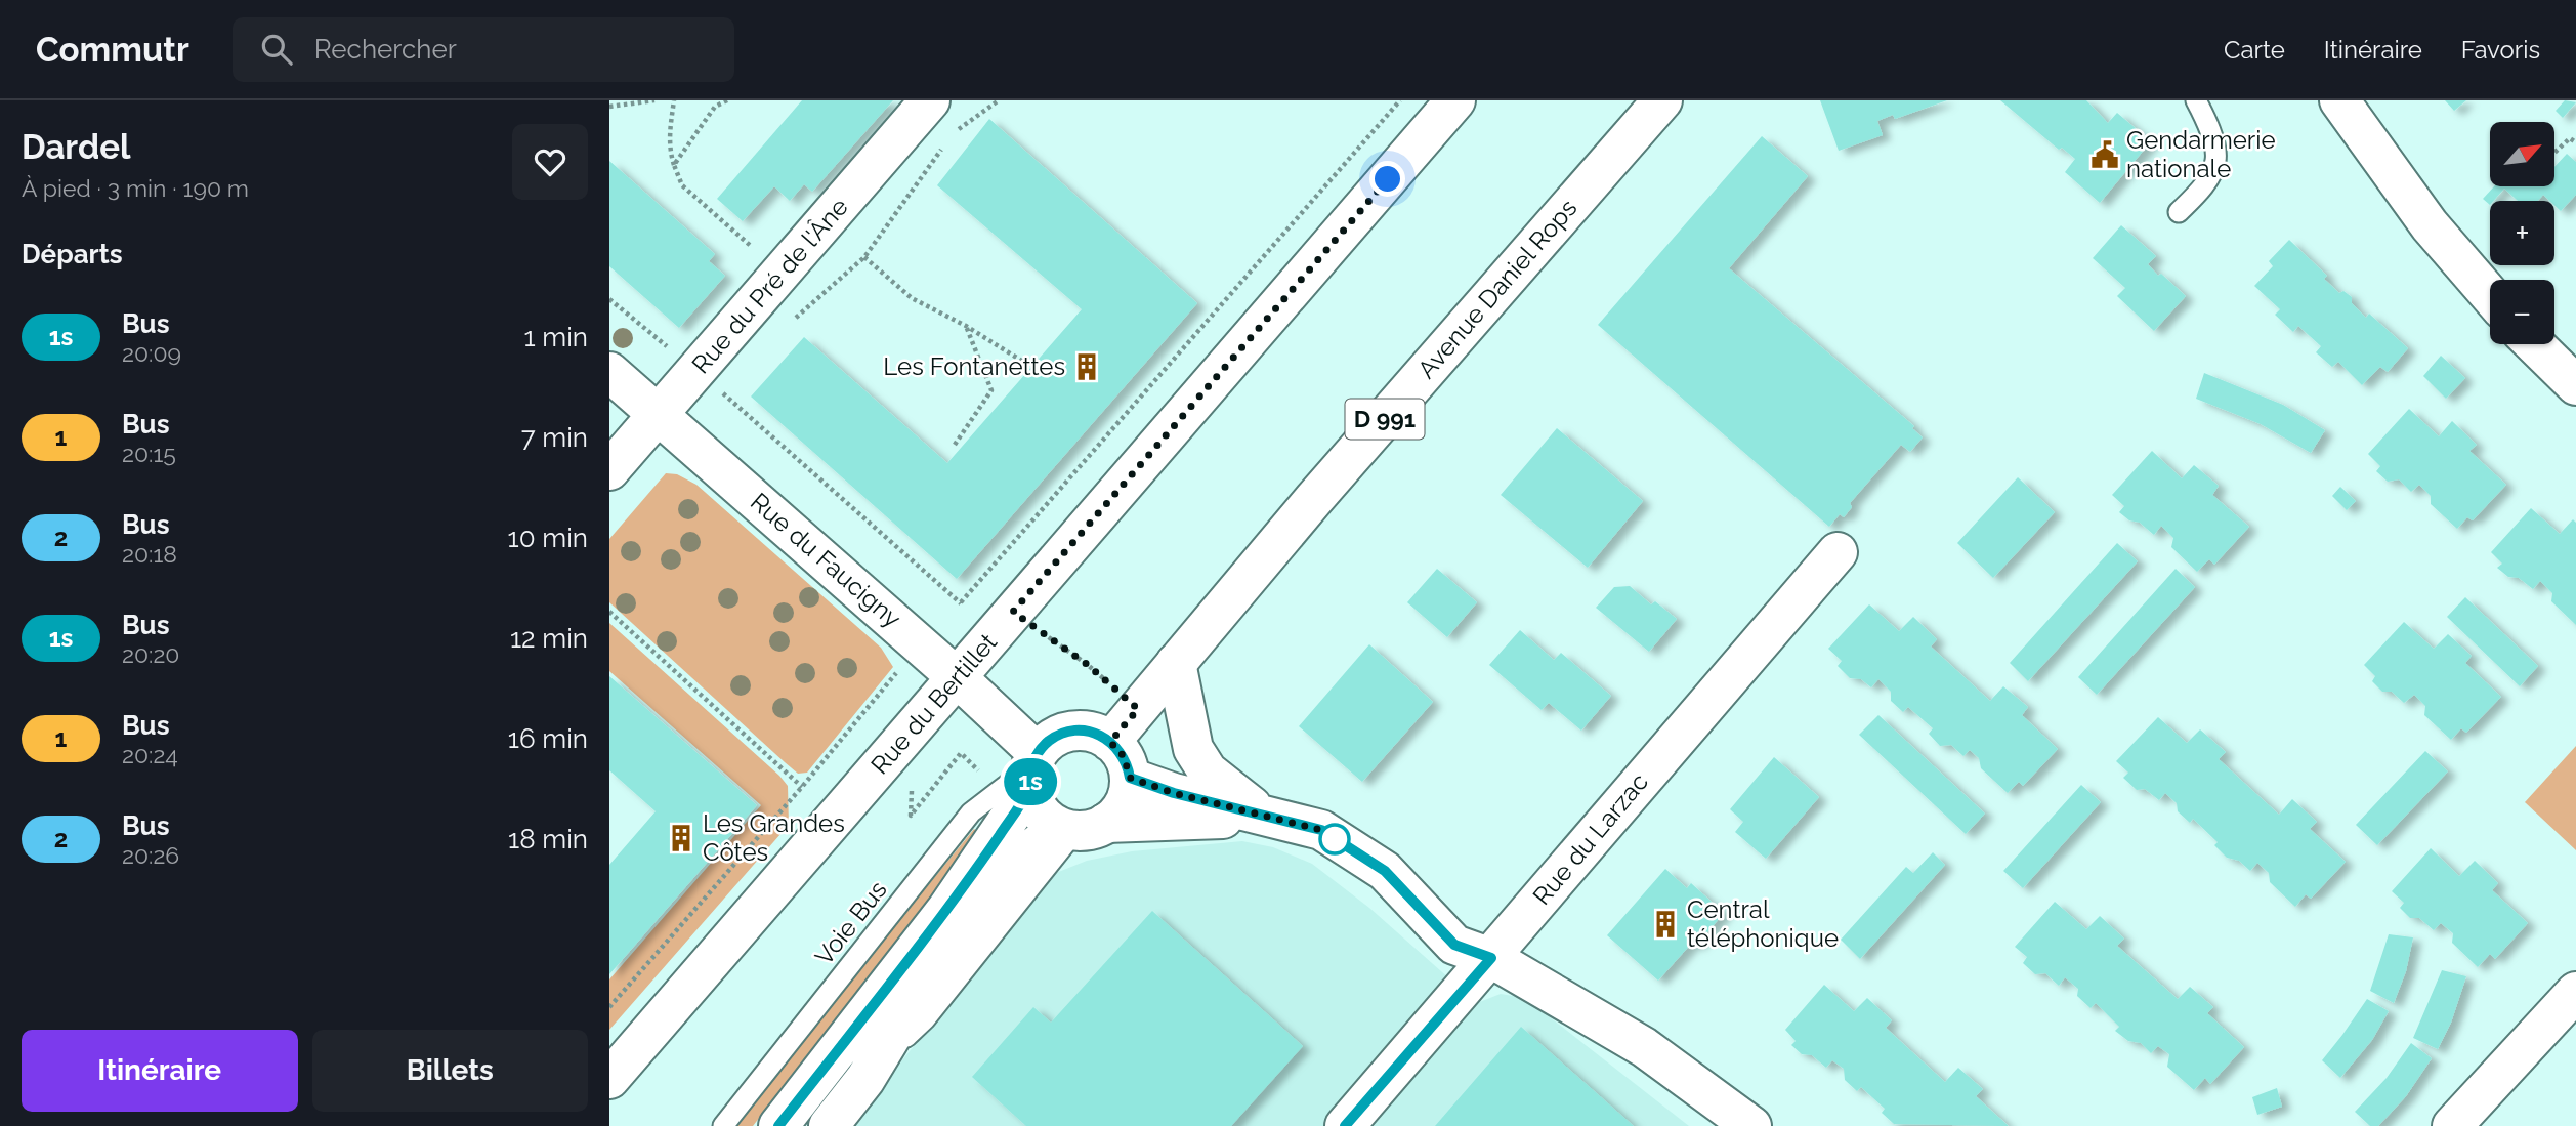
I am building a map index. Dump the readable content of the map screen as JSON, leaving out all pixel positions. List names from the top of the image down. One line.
{"streets":{"street":["Rue du Pré de l'Âne","Avenue Daniel Rops","D 991","Rue du Faucigny","Rue du Bertillet","Rue du Larzac"],"lane":["Voie Bus"]},"crossings":[["Rue du Pré de l'Âne","Rue du Faucigny"],["Avenue Daniel Rops","Rue du Faucigny"],["Avenue Daniel Rops","Voie Bus"],["Rue du Faucigny","Rue du Bertillet"],["Rue du Faucigny","Voie Bus"]],"places":{"public building":["Gendarmerie nationale"],"building":["Les Fontanettes","Les Grandes Côtes","Central téléphonique"]},"lines":["bus line 1s"],"north":"top right","page":{"header":"Commutr","search":"Rechercher","nav":["Carte","Itinéraire","Favoris"],"heading":[["Dardel","À pied · 3 min · 190 m"],"Départs"],"on_map":"1s","map_buttons":["+","−"],"list":[{"mark":"1s","name":"Bus","note":"20:09","value":"1 min"},{"mark":"1","name":"Bus","note":"20:15","value":"7 min"},{"mark":"2","name":"Bus","note":"20:18","value":"10 min"},{"mark":"1s","name":"Bus","note":"20:20","value":"12 min"},{"mark":"1","name":"Bus","note":"20:24","value":"16 min"},{"mark":"2","name":"Bus","note":"20:26","value":"18 min"}],"buttons":["Itinéraire","Billets"]}}
